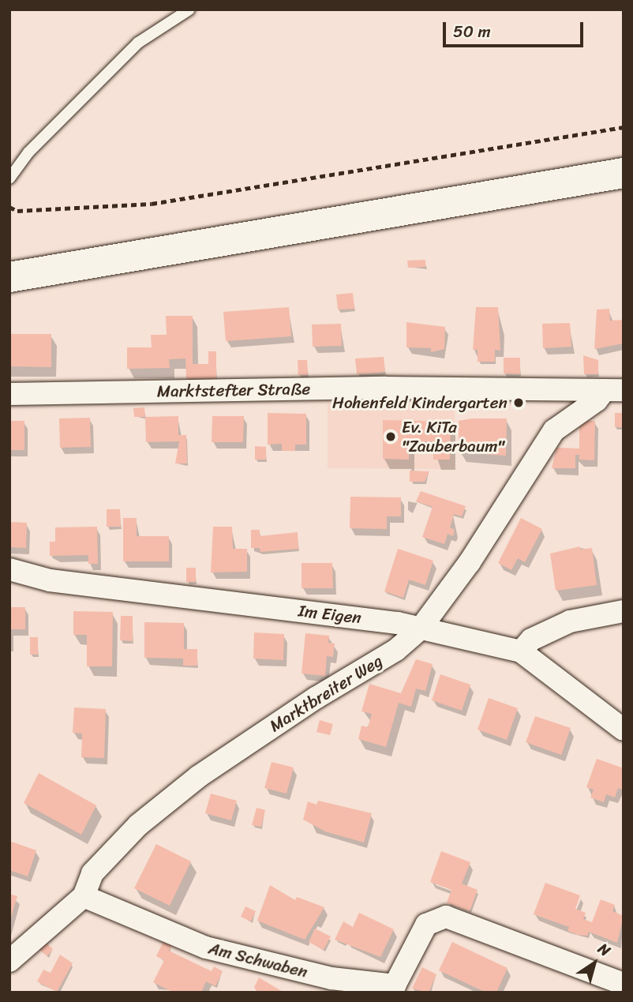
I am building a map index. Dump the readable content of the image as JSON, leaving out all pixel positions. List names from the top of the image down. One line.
{"streets":{"street":["Marktstefter Straße","Im Eigen","Marktbreiter Weg","Am Schwaben"]},"crossings":[["Marktstefter Straße","Marktbreiter Weg"],["Im Eigen","Marktbreiter Weg"],["Marktbreiter Weg","Am Schwaben"]],"places":["Hohenfeld Kindergarten","Ev. KiTa \"Zauberbaum\""],"scale_bar":"50 m","north":"top right"}
